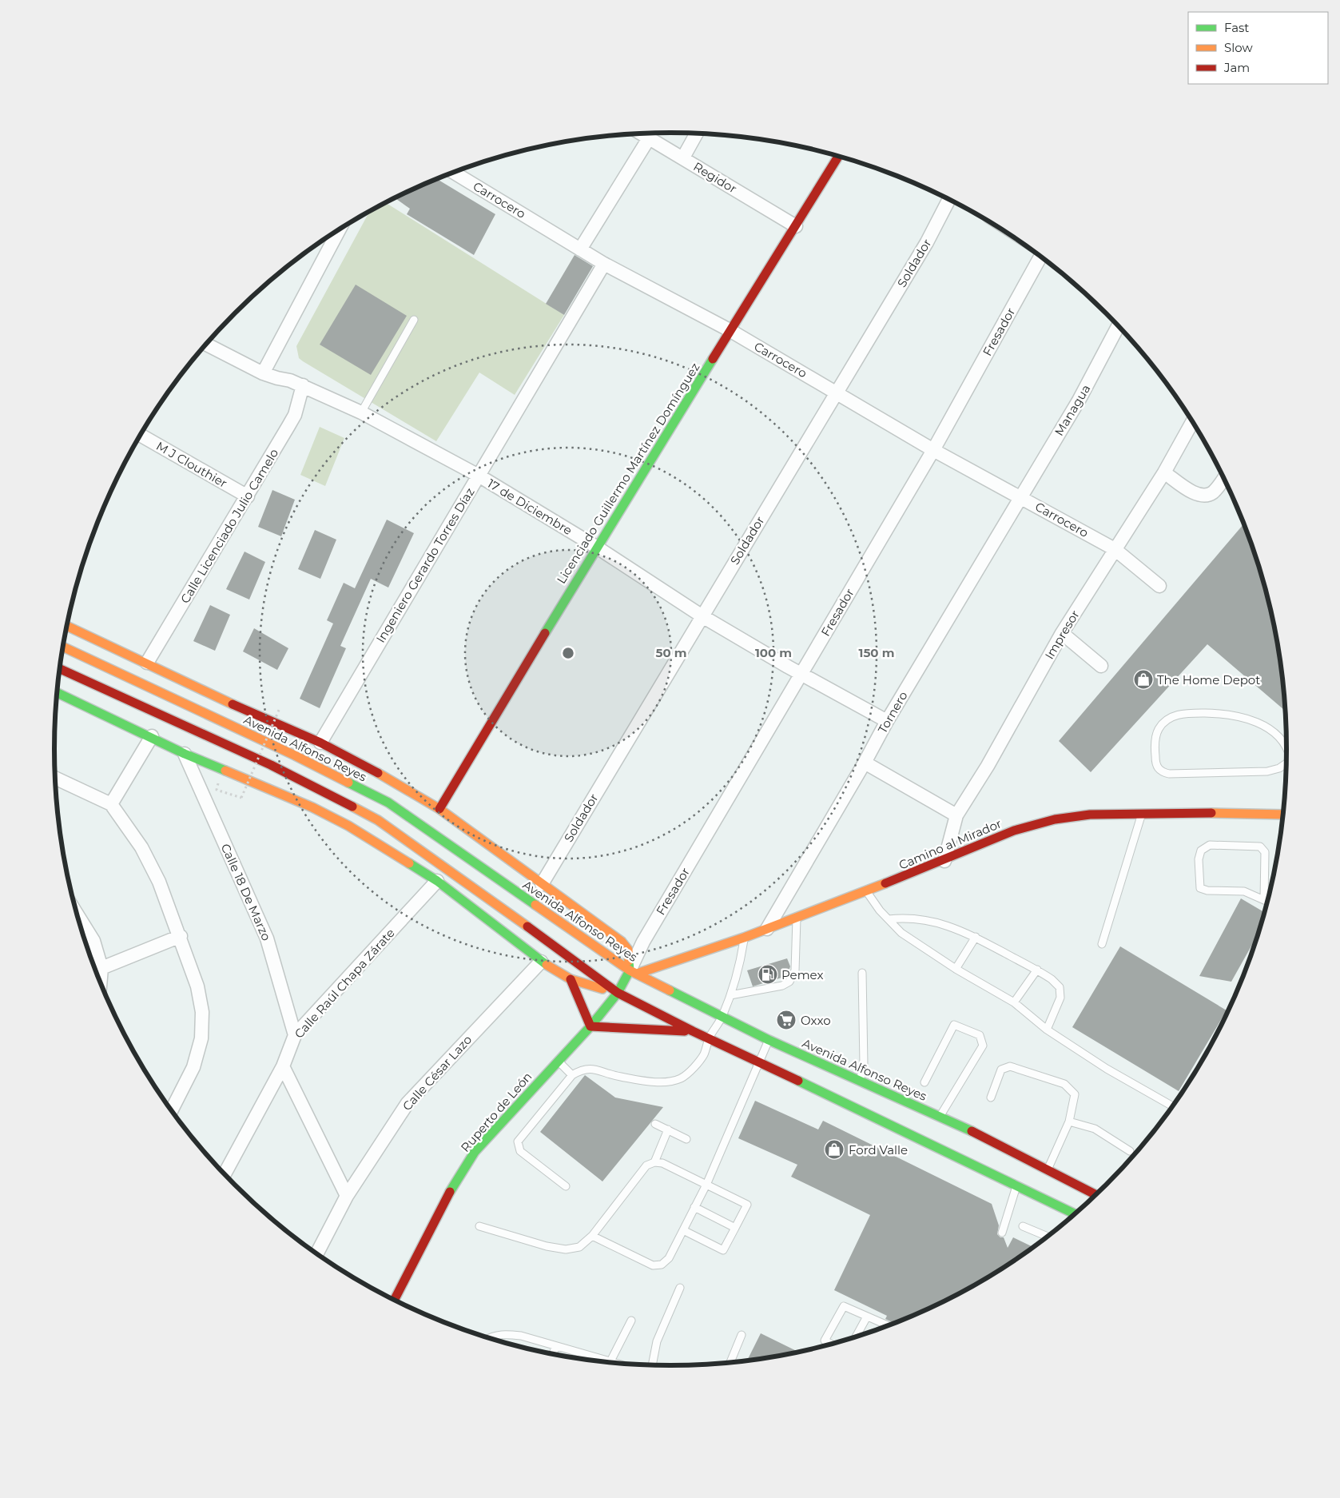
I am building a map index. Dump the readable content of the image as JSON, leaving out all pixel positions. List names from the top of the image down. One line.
{"streets":{"main road":["Licenciado Guillermo Martínez Domínguez","Avenida Alfonso Reyes","Camino al Mirador","Ruperto de León"],"street":["Regidor","Carrocero","Soldador","Fresador","Managua","M J Clouthier","17 de Diciembre","Calle Licenciado Julio Camelo","Ingeniero Gerardo Torres Díaz","Impresor","Tornero","Calle 18 De Marzo","Calle Raúl Chapa Zárate","Calle César Lazo"]},"crossings":[["Regidor","Licenciado Guillermo Martínez Domínguez"],["Carrocero","Soldador"],["Carrocero","Fresador"],["Carrocero","Managua"],["Carrocero","Licenciado Guillermo Martínez Domínguez"],["Carrocero","Ingeniero Gerardo Torres Díaz"],["Carrocero","Impresor"],["Carrocero","Tornero"],["Soldador","17 de Diciembre"],["Fresador","17 de Diciembre"],["Fresador","Avenida Alfonso Reyes"],["Fresador","Camino al Mirador"],["Fresador","Ruperto de León"],["Managua","Tornero"],["M J Clouthier","Calle Licenciado Julio Camelo"],["Licenciado Guillermo Martínez Domínguez","17 de Diciembre"],["17 de Diciembre","Calle Licenciado Julio Camelo"],["17 de Diciembre","Ingeniero Gerardo Torres Díaz"],["17 de Diciembre","Tornero"],["Impresor","Camino al Mirador"],["Tornero","Camino al Mirador"],["Avenida Alfonso Reyes","Camino al Mirador"],["Avenida Alfonso Reyes","Ruperto de León"],["Camino al Mirador","Ruperto de León"],["Calle 18 De Marzo","Calle Raúl Chapa Zárate"]],"places":{"shop":["The Home Depot","Ford Valle"],"fuel station":["Pemex"],"supermarket":["Oxxo"]},"legend":["Fast","Slow","Jam"],"rings":["50 m","100 m","150 m"]}
